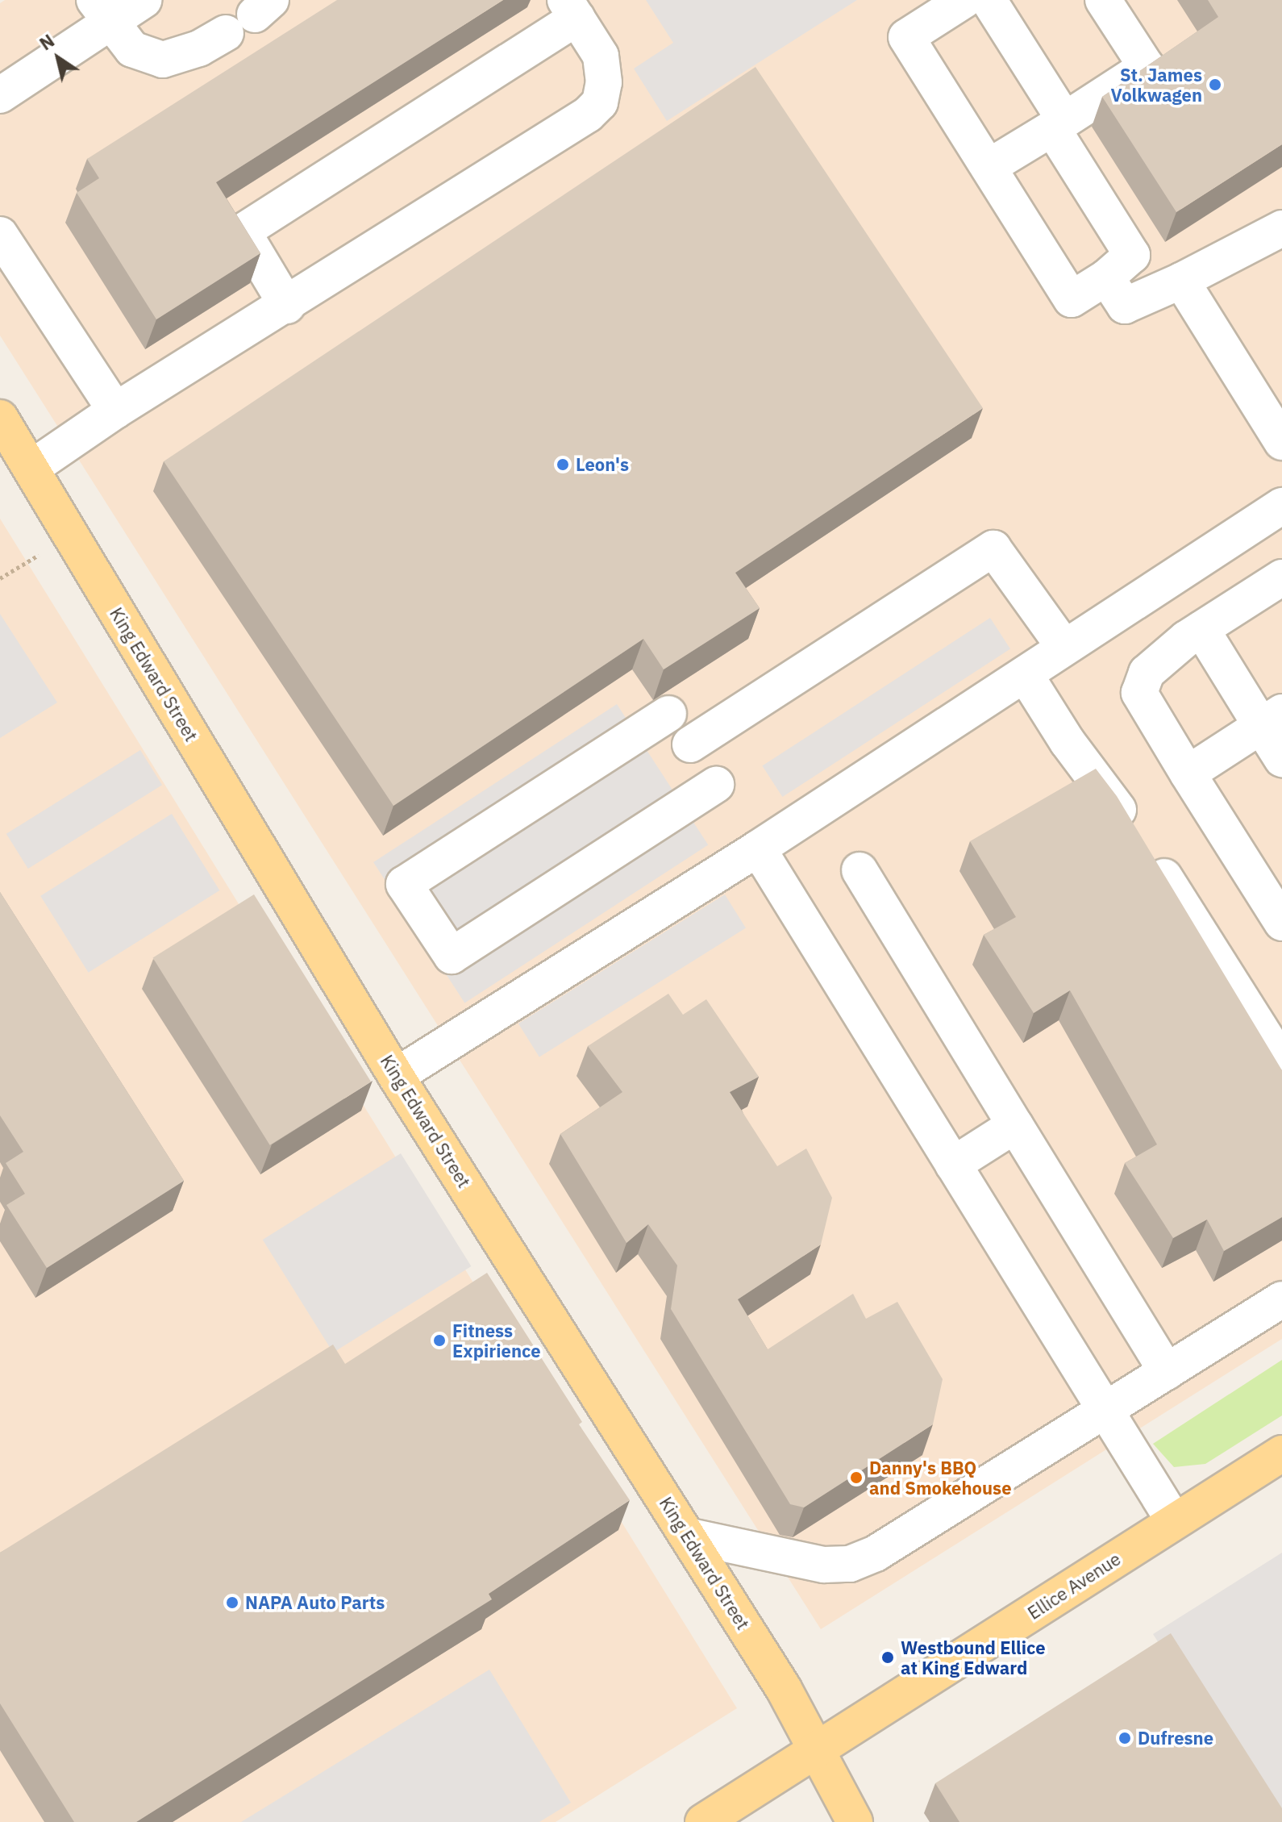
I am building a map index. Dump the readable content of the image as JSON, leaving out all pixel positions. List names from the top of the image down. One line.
{"streets":{"main road":["King Edward Street","Ellice Avenue"]},"crossings":[["King Edward Street","Ellice Avenue"]],"places":["St. James Volkwagen","Leon's","Fitness Expirience","Danny's BBQ and Smokehouse","NAPA Auto Parts","Westbound Ellice at King Edward","Dufresne"],"north":"top left"}
